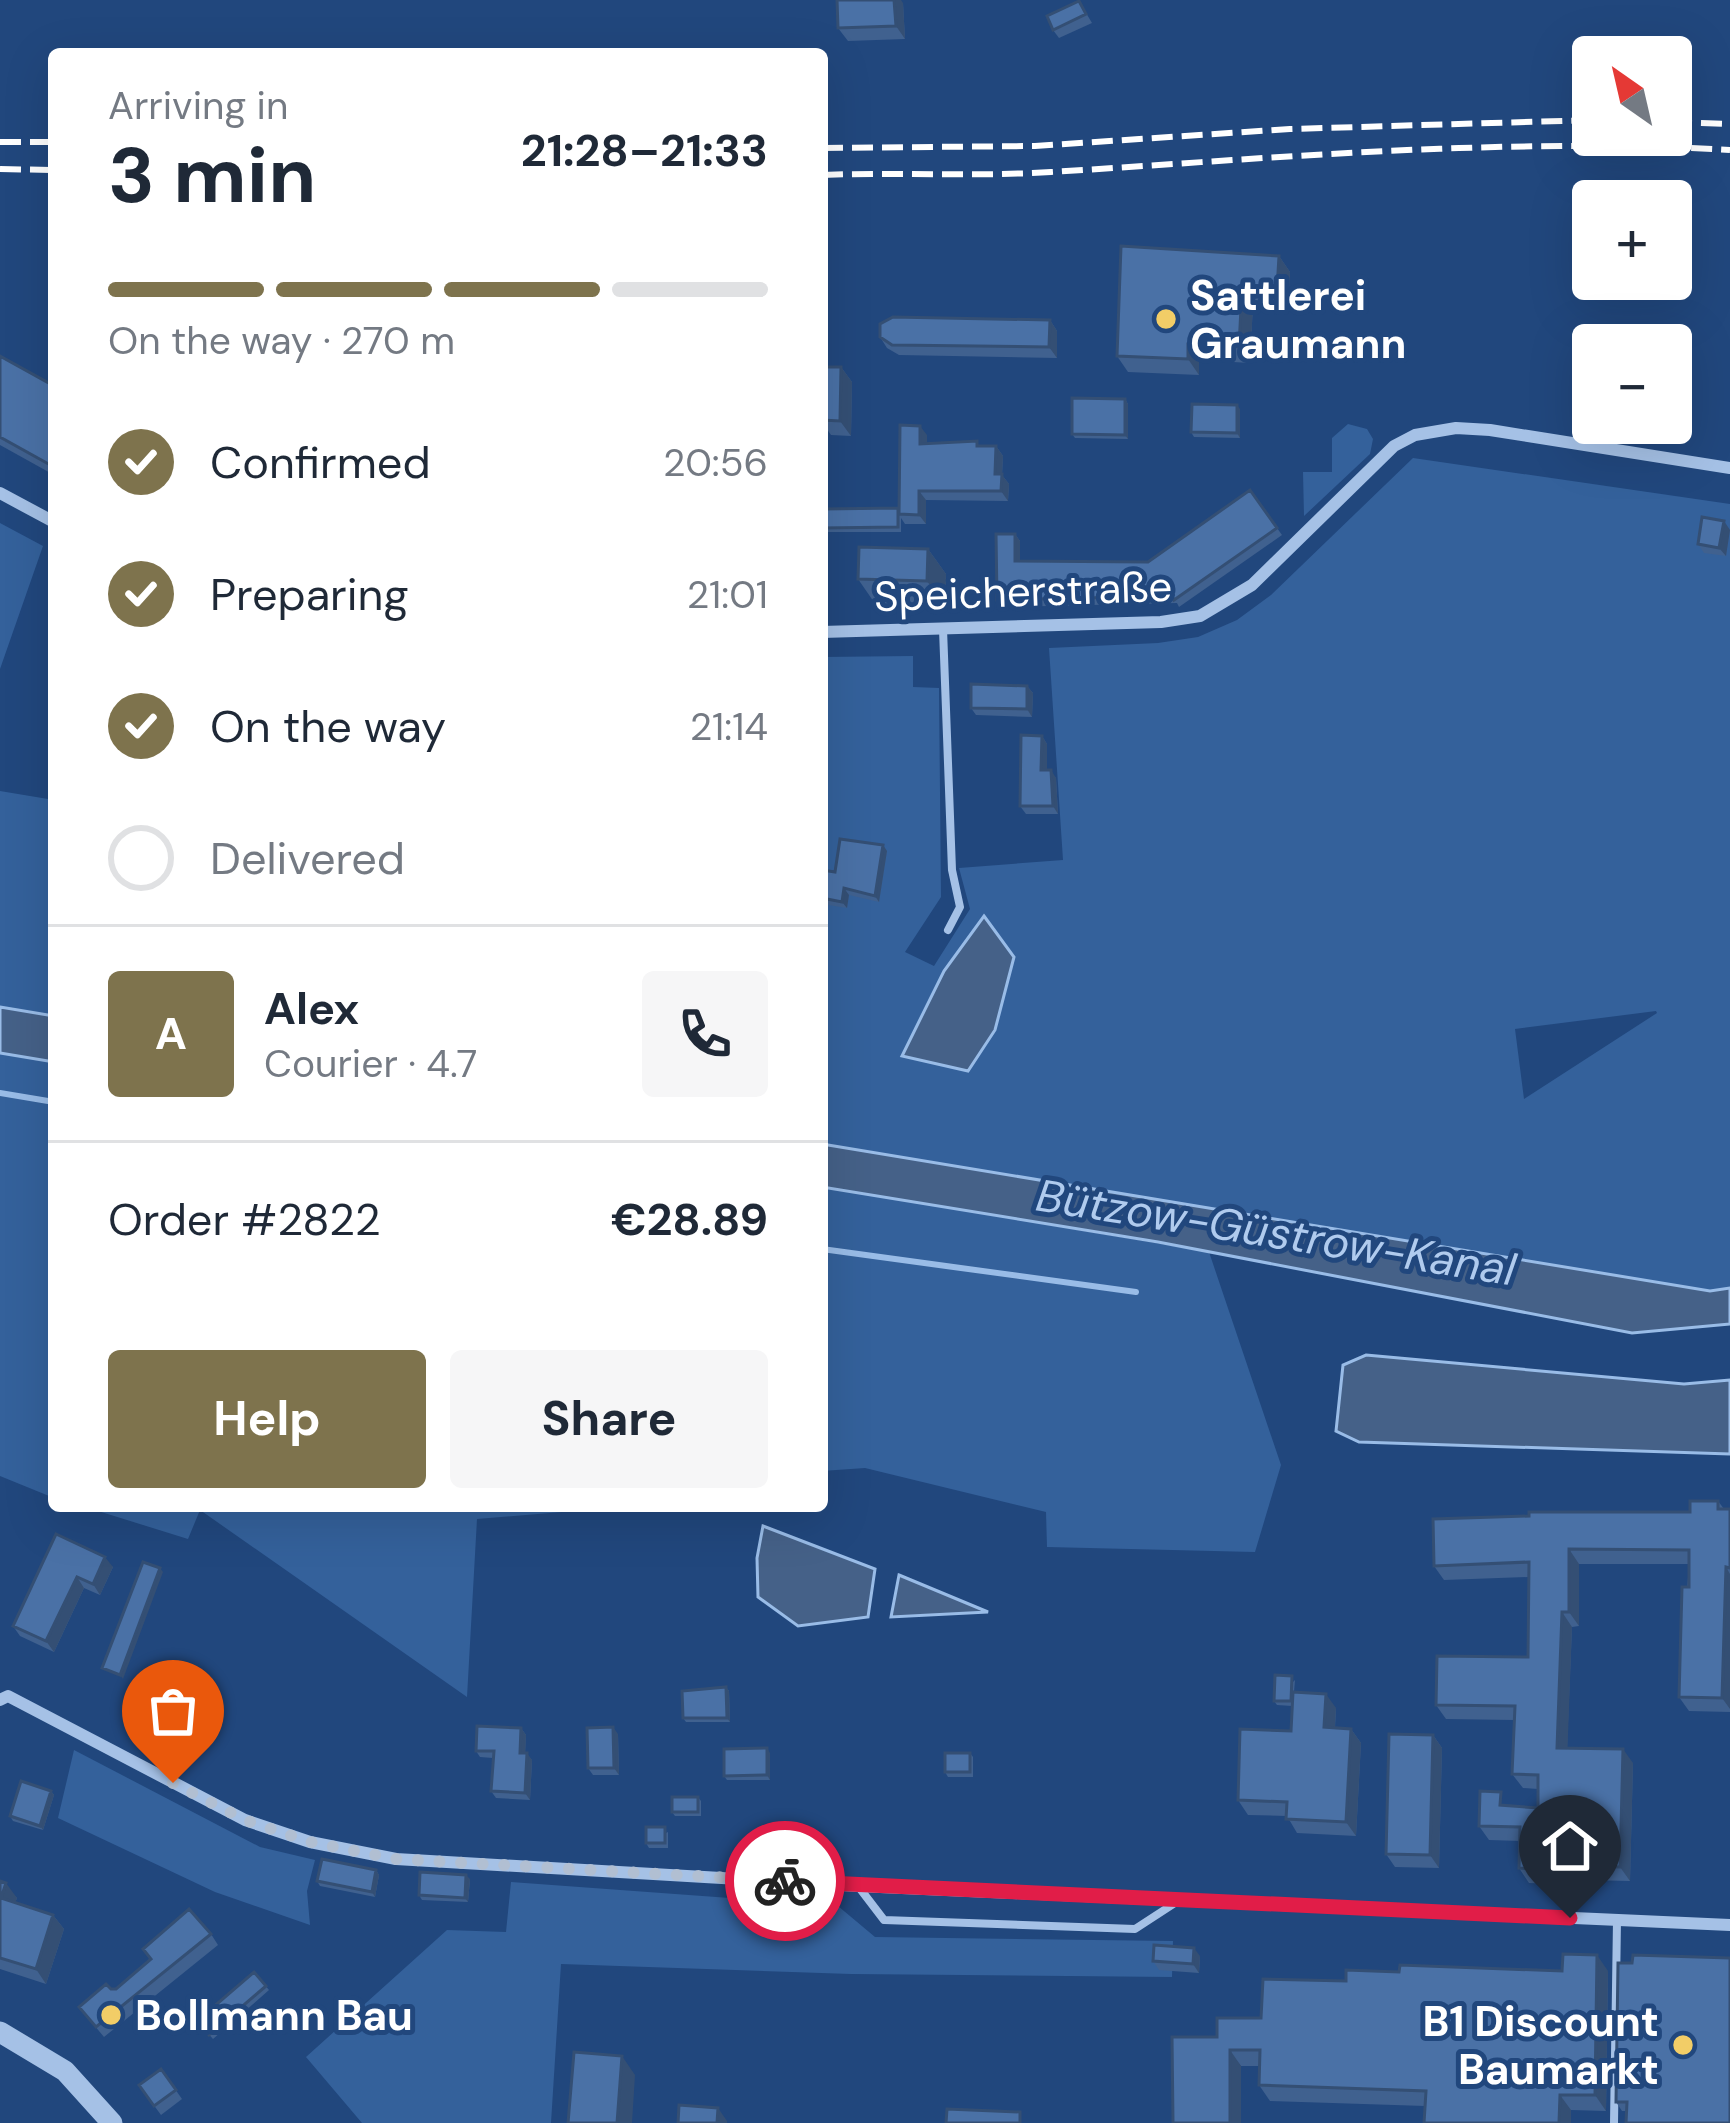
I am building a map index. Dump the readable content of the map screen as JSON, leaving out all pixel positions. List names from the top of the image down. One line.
{"streets":{"street":["Speicherstraße"]},"water":["Bützow-Güstrow-Kanal"],"places":["Sattlerei Graumann","Bollmann Bau","B1 Discount Baumarkt"],"north":"top left","page":{"map_buttons":["+","−"],"heading":["3 min","Arriving in","21:28–21:33"],"panel":["Alex","Courier · 4.7","Order #2822","€28.89"],"bar":"On the way · 270 m","list":[["Confirmed","20:56"],["Preparing","21:01"],["On the way","21:14"],"Delivered"],"round":"A","buttons":["Help","Share"]}}
